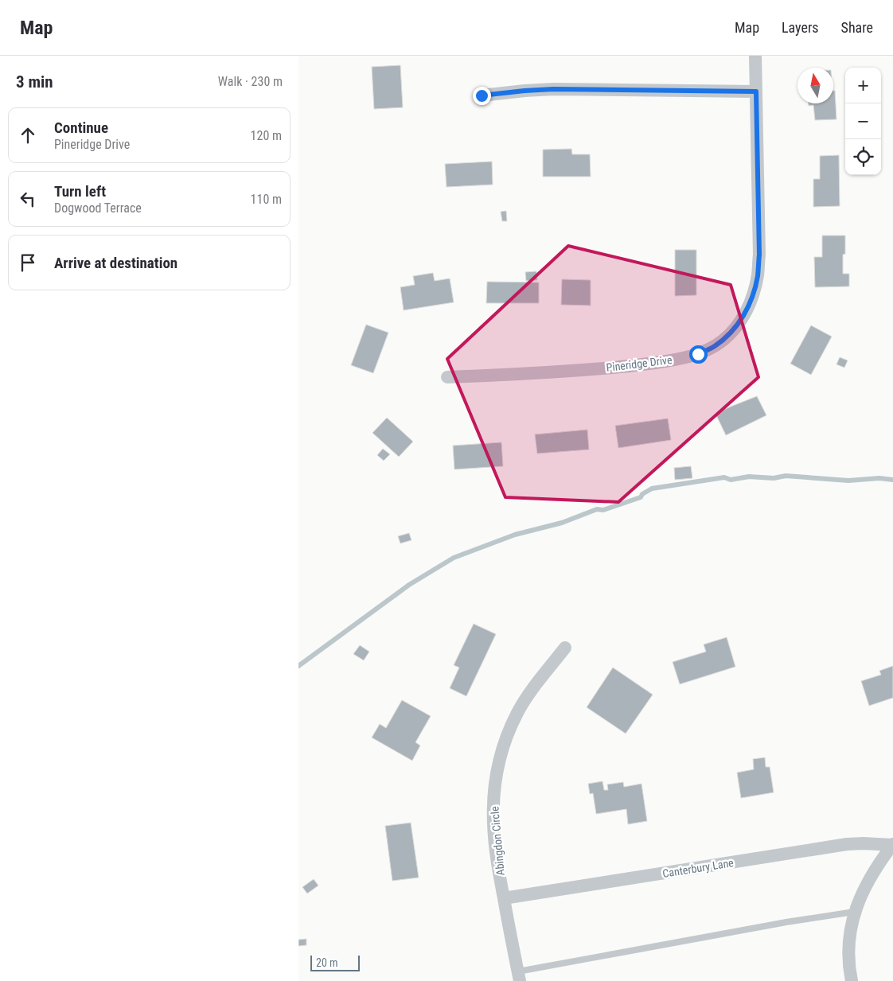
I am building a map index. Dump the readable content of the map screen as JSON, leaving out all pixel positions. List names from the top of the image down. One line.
{"streets":{"street":["Pineridge Drive","Abingdon Circle","Canterbury Lane"]},"crossings":[["Abingdon Circle","Canterbury Lane"]],"scale_bar":"20 m","north":"top","page":{"header":"Map","nav":["Map","Layers","Share"],"heading":["3 min","Walk · 230 m"],"map_buttons":["+","−"],"list":[["Continue","Pineridge Drive","120 m"],["Turn left","Dogwood Terrace","110 m"],"Arrive at destination"],"scale":"20 m"}}
